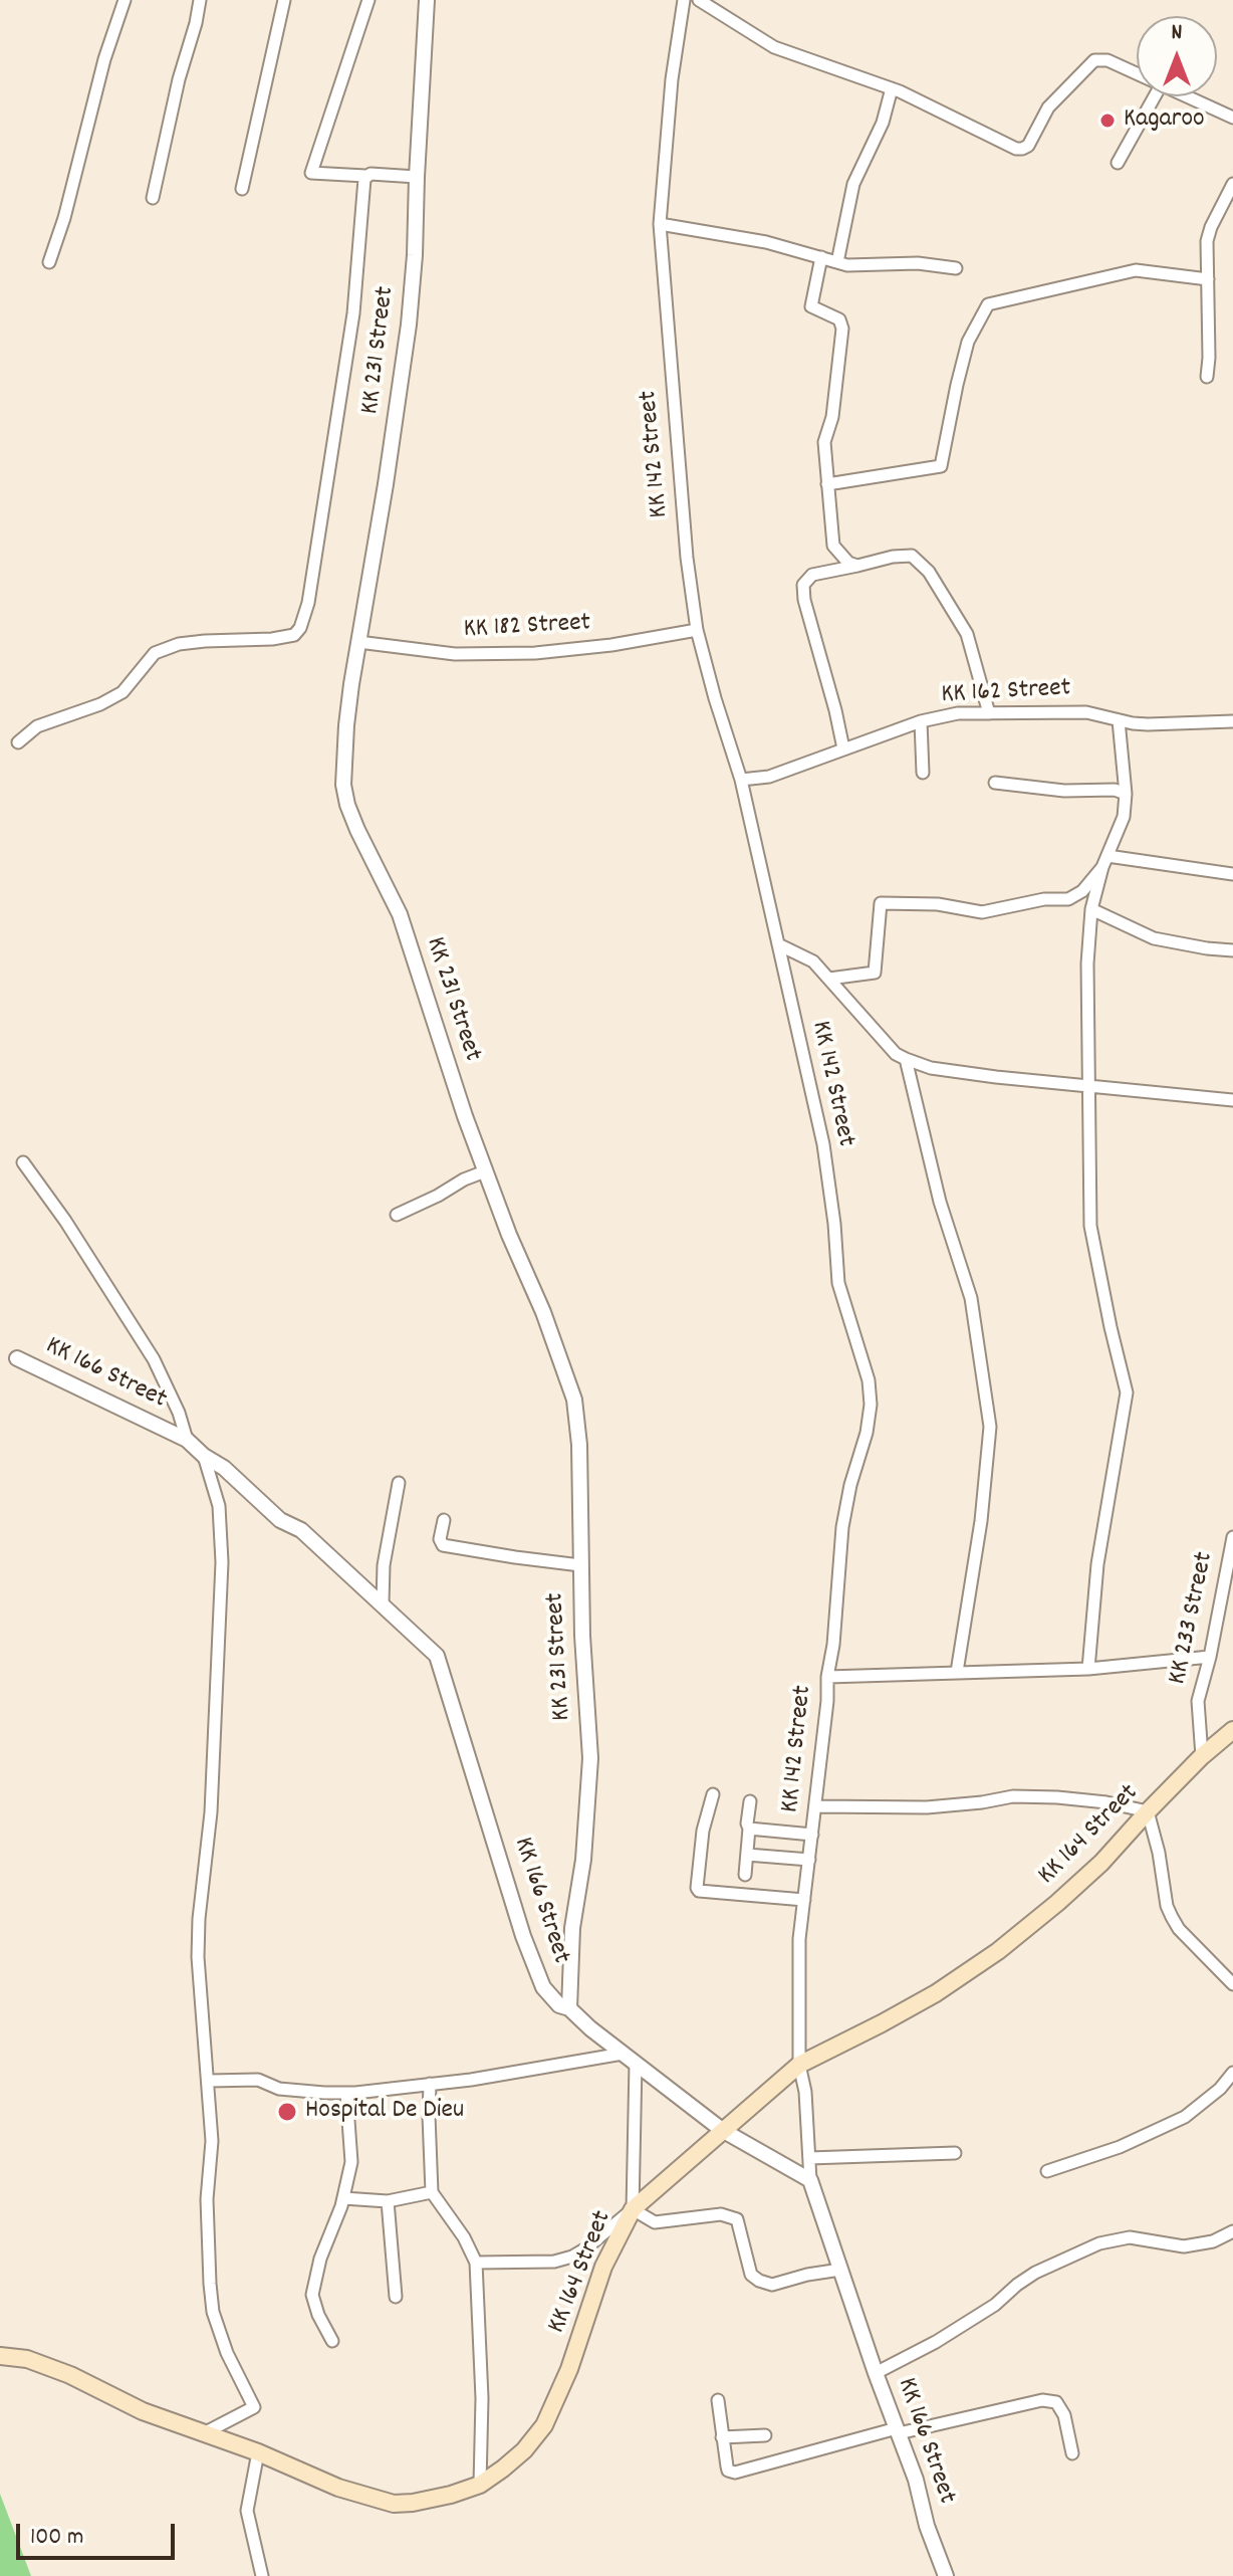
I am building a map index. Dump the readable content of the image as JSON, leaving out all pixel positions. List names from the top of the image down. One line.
{"streets":{"main road":["KK 164 Street"],"street":["KK 231 Street","KK 142 Street","KK 182 Street","KK 162 Street","KK 166 Street","KK 233 Street"]},"crossings":[["KK 231 Street","KK 182 Street"],["KK 231 Street","KK 166 Street"],["KK 142 Street","KK 182 Street"],["KK 142 Street","KK 162 Street"],["KK 142 Street","KK 166 Street"],["KK 142 Street","KK 164 Street"],["KK 166 Street","KK 164 Street"],["KK 233 Street","KK 164 Street"]],"places":["Kagaroo","Hospital De Dieu"],"scale_bar":"100 m","north":"top"}
